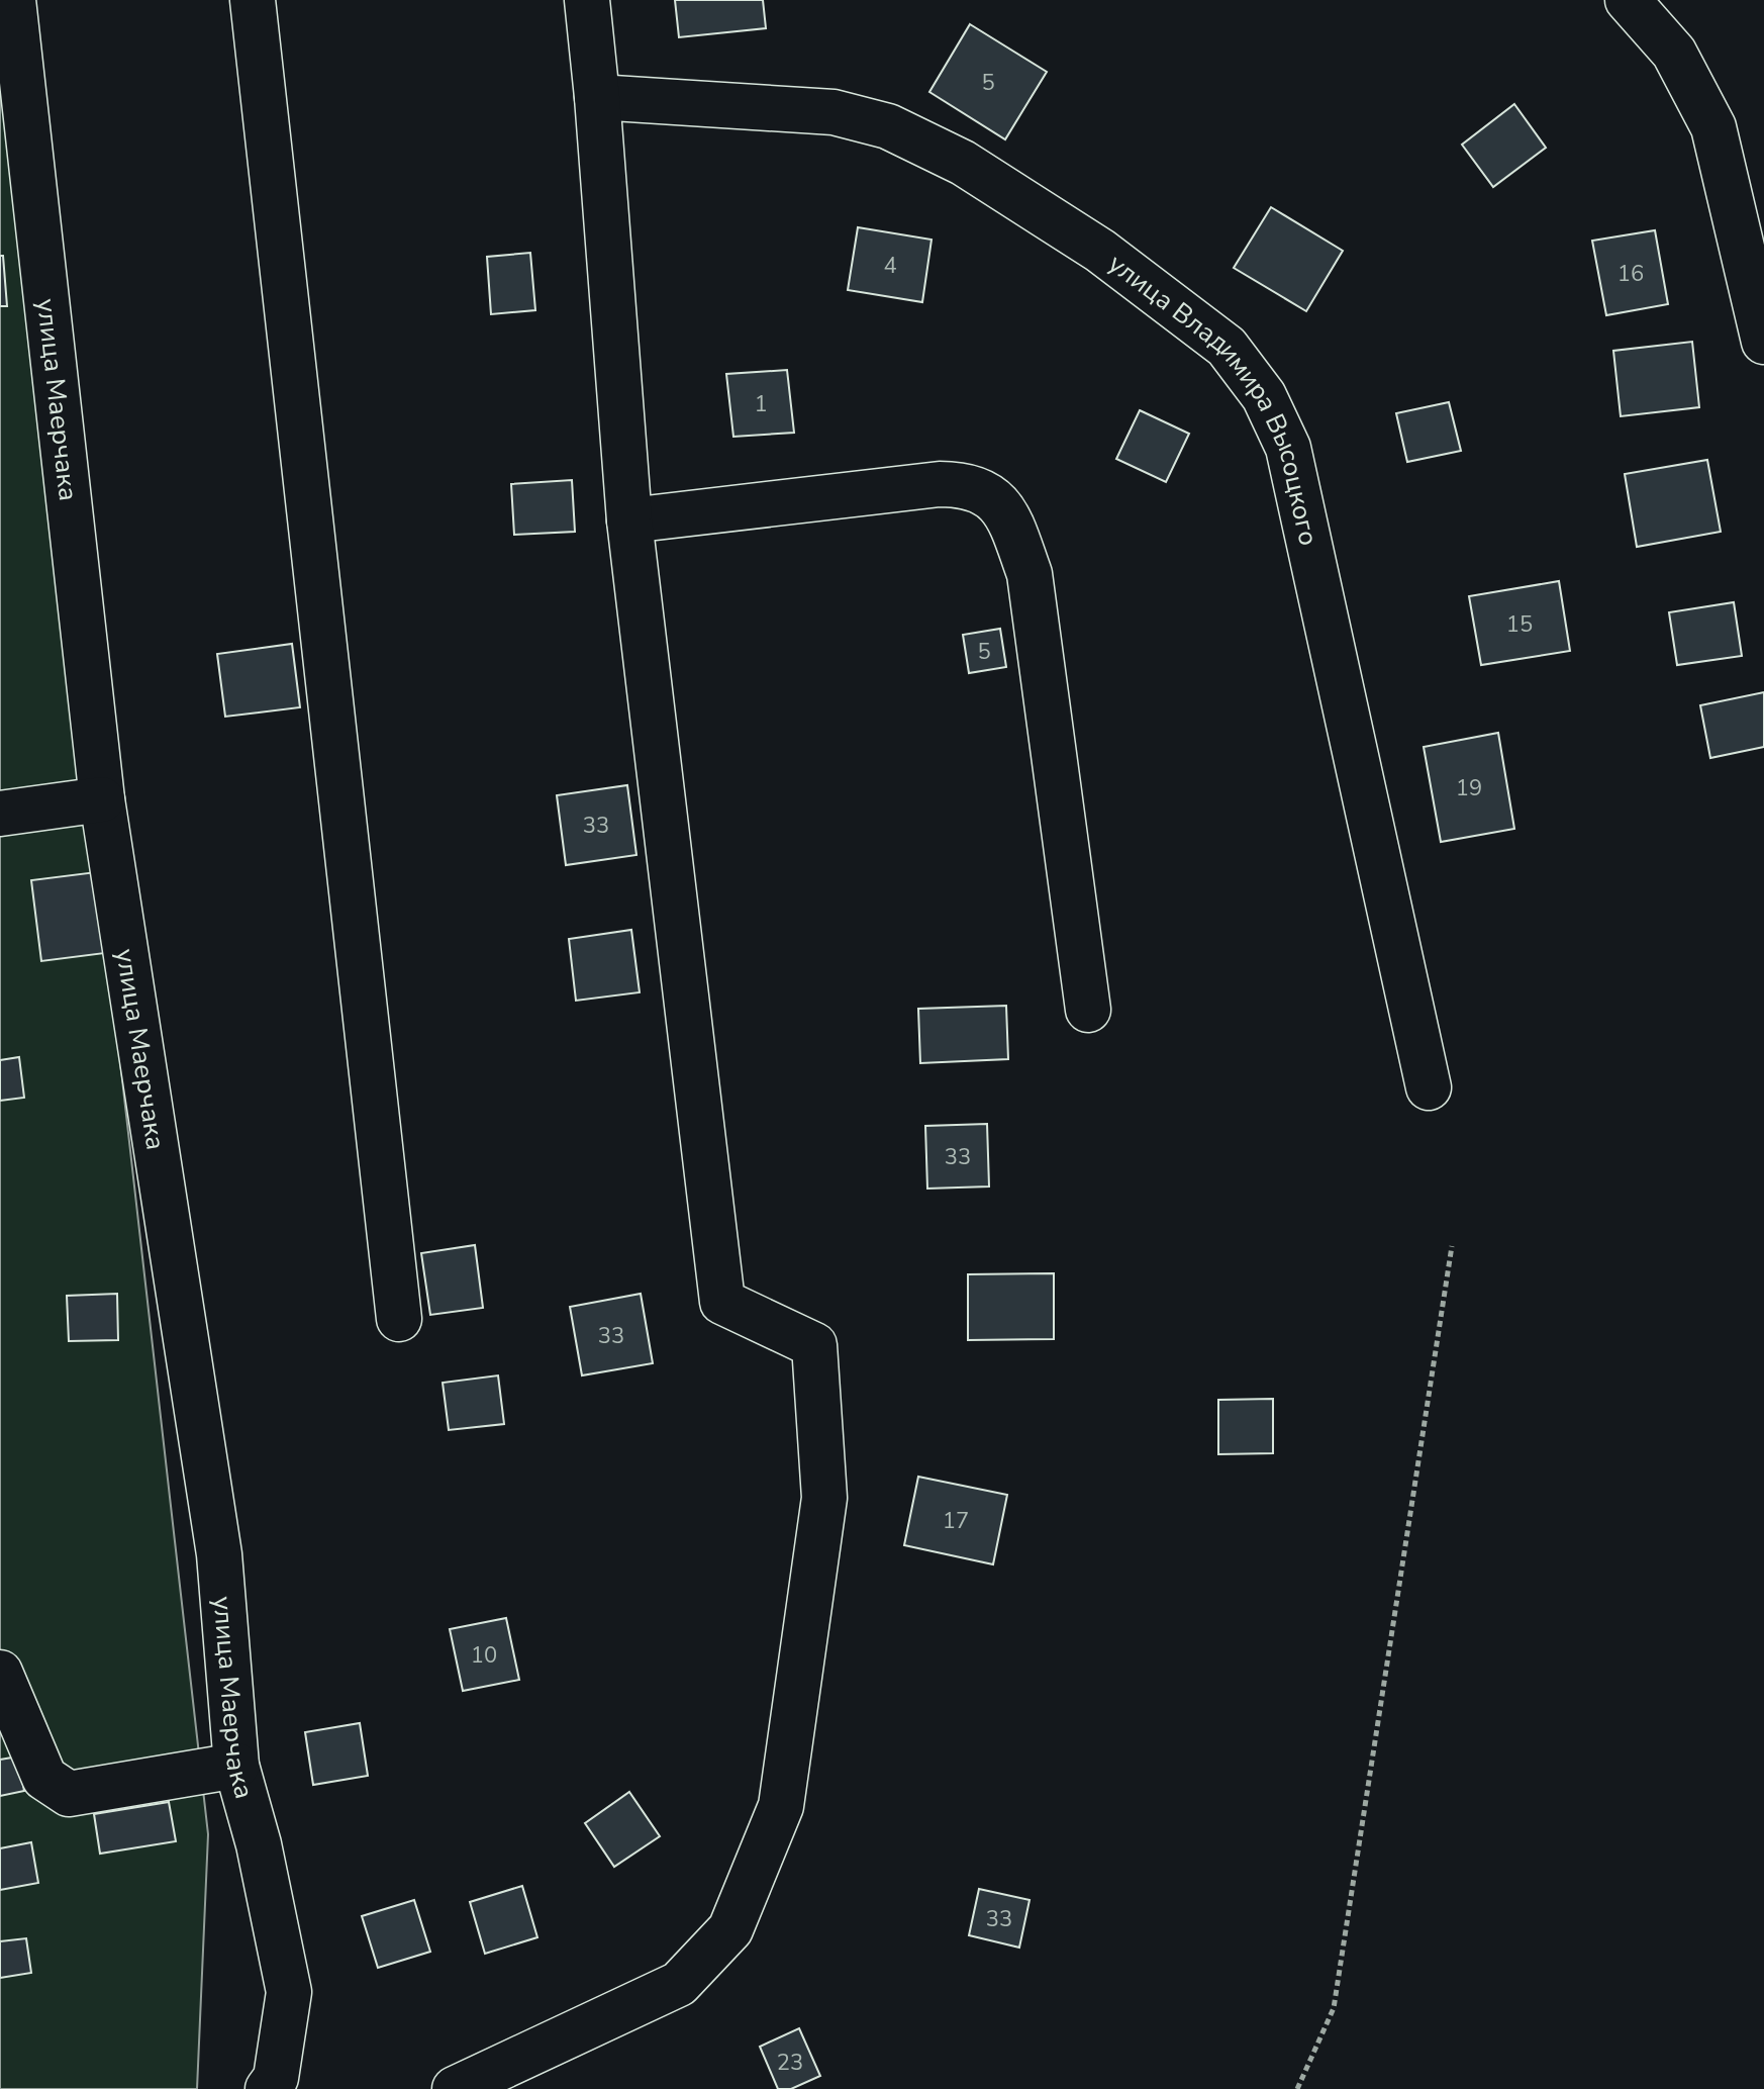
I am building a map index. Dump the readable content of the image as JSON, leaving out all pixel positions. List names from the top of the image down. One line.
{"streets":{"street":["улица Маерчака","улица Владимира Высоцкого"]},"house_numbers":["5","4","16","1","15","5","19","33","33","33","17","10","33","23"]}
